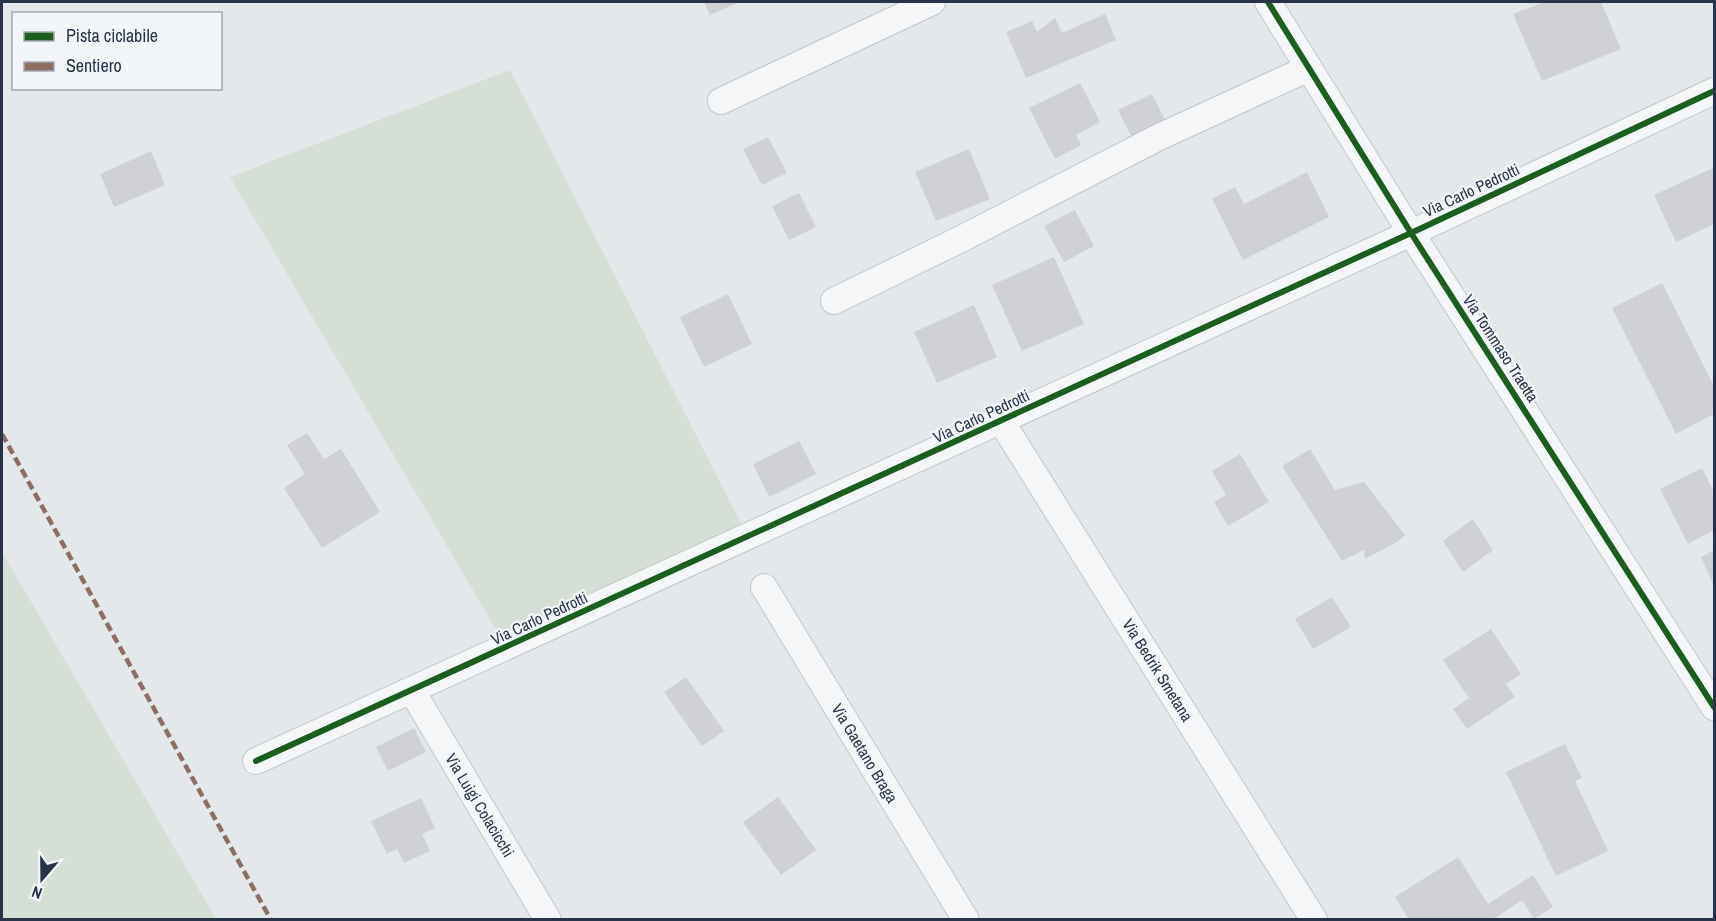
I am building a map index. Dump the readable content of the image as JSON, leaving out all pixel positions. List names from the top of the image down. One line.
{"streets":{"street":["Via Carlo Pedrotti","Via Tommaso Traetta","Via Bedrik Smetana","Via Gaetano Braga","Via Luigi Colacicchi"]},"crossings":[["Via Carlo Pedrotti","Via Tommaso Traetta"],["Via Carlo Pedrotti","Via Bedrik Smetana"],["Via Carlo Pedrotti","Via Luigi Colacicchi"]],"legend":["Pista ciclabile","Sentiero"],"north":"bottom"}
